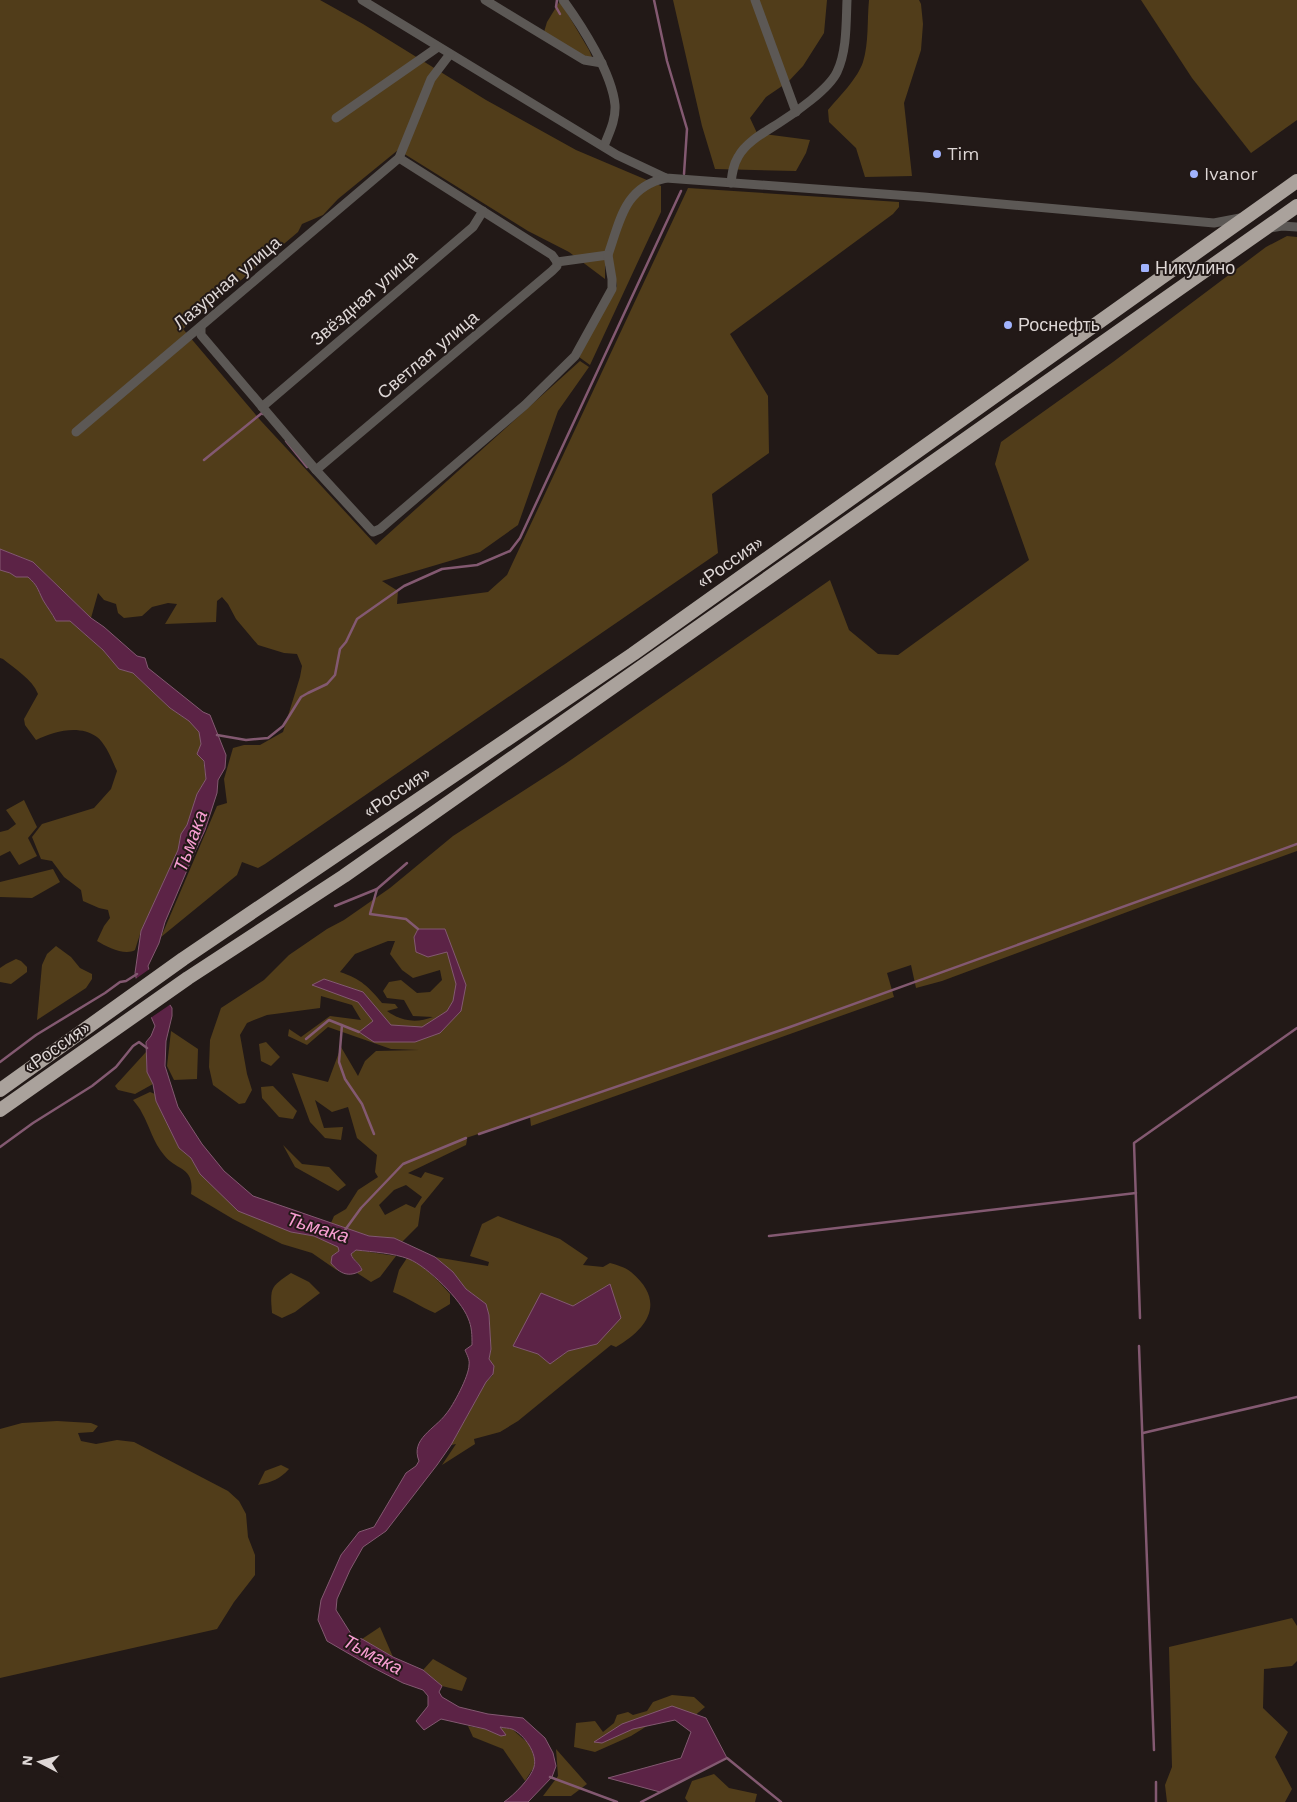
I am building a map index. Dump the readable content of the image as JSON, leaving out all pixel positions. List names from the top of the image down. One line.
{"streets":{"highway":["«Россия»"],"street":["Лазурная улица","Звёздная улица","Светлая улица"]},"water":["Тьмака"],"places":{"other":["Tim","Ivanor","Роснефть"],"transit":["Никулино"]},"north":"left"}
